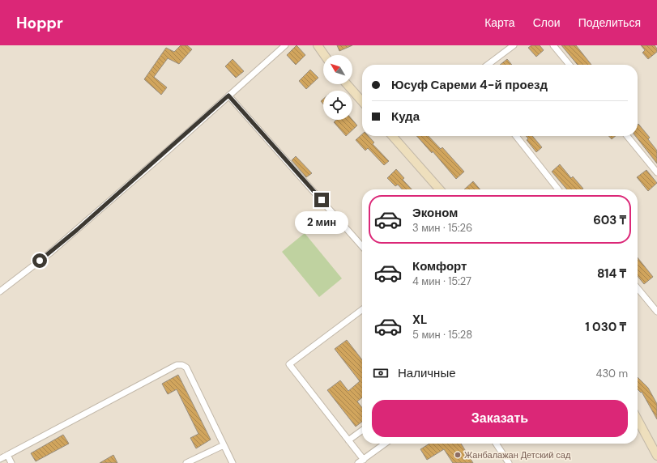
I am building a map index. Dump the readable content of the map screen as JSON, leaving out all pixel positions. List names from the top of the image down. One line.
{"places":["Жанбалажан Детский сад"],"north":"top left","page":{"header":"Hoppr","nav":["Карта","Слои","Поделиться"],"banner":["Юсуф Сареми 4-й проезд","Куда"],"list":[{"name":"Эконом","note":"3 мин · 15:26","value":"603 ₸"},{"name":"Комфорт","note":"4 мин · 15:27","value":"814 ₸"},{"name":"XL","note":"5 мин · 15:28","value":"1 030 ₸"}],"bubble":"2 мин","pay":["Наличные","430 m"],"buttons":"Заказать"}}
